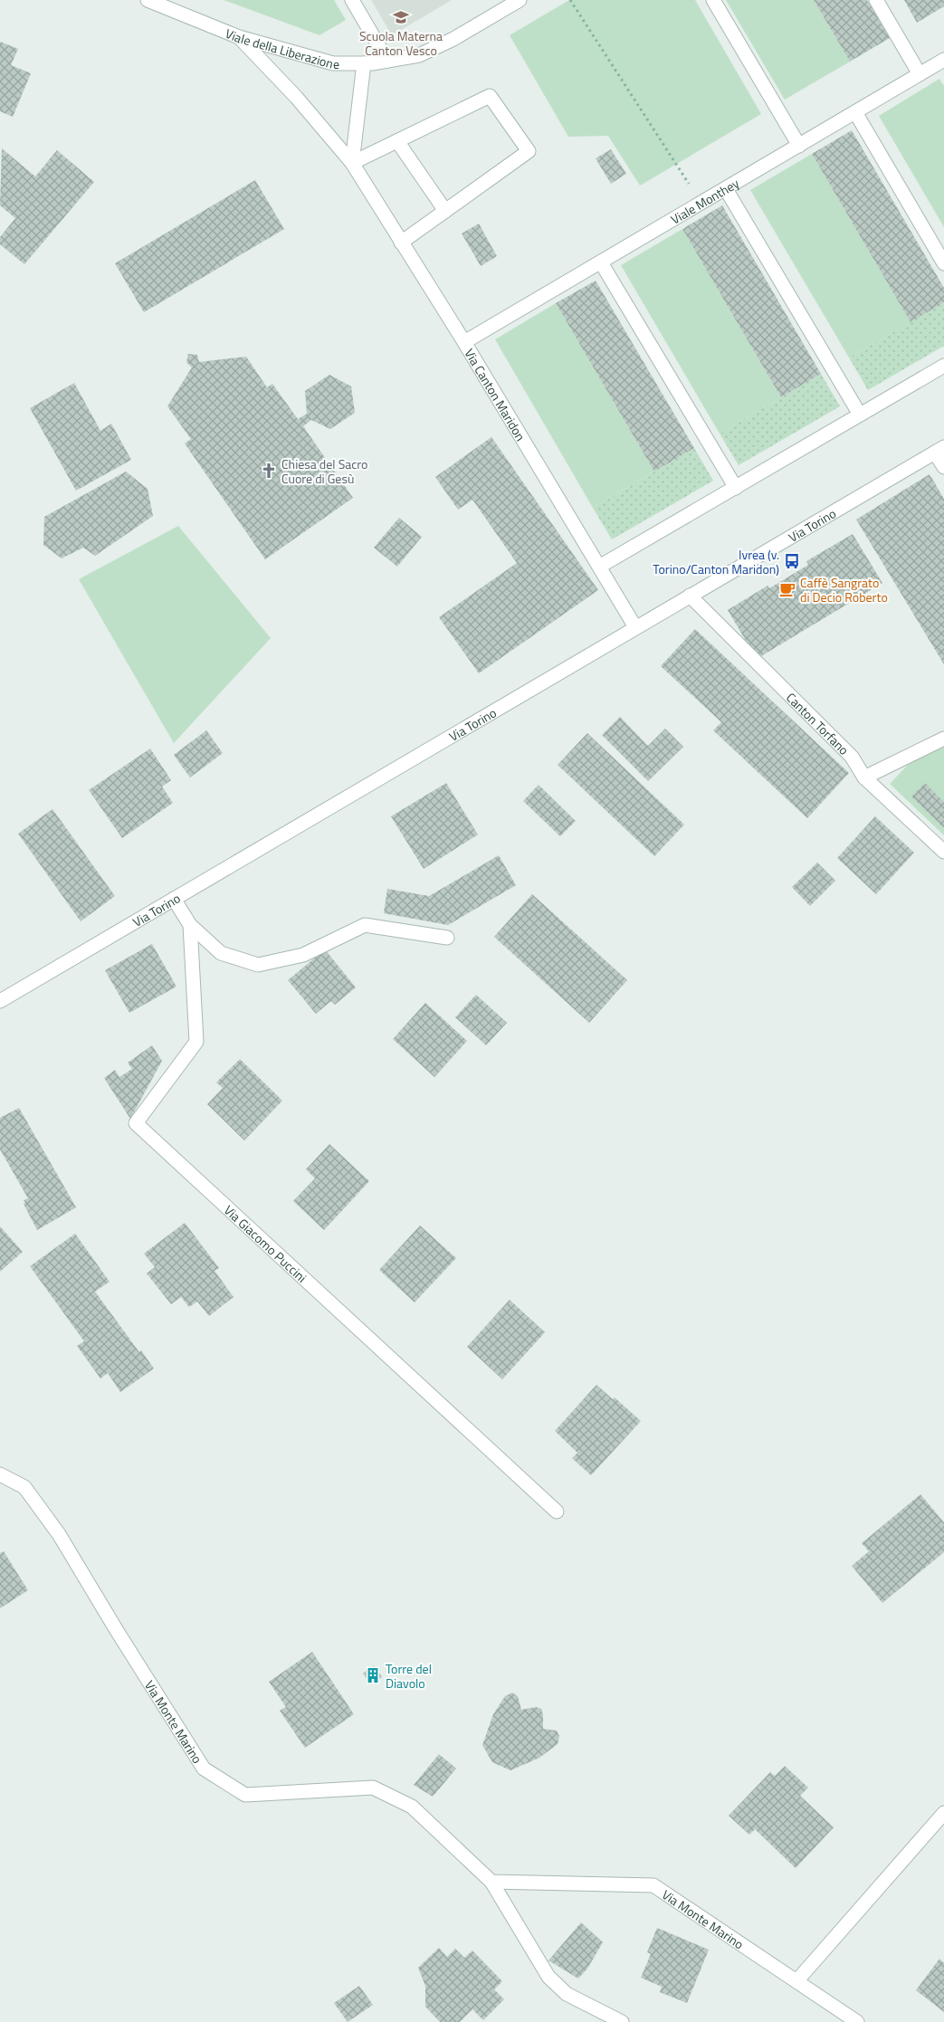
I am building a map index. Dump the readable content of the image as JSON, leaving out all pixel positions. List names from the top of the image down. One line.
{"streets":{"street":["Viale della Liberazione","Viale Monthey","Via Canton Maridon","Via Torino","Canton Torfano","Via Giacomo Puccini","Via Monte Marino"]},"crossings":[["Viale della Liberazione","Via Canton Maridon"],["Viale Monthey","Via Canton Maridon"],["Via Canton Maridon","Via Torino"],["Via Torino","Canton Torfano"],["Via Torino","Via Giacomo Puccini"]],"places":{"school or university":["Scuola Materna Canton Vesco"],"church":["Chiesa del Sacro Cuore di Gesù"],"bus stop":["Ivrea (v. Torino/Canton Maridon)"],"cafe":["Caffè Sangrato di Decio Roberto"],"building":["Torre del Diavolo"]}}
